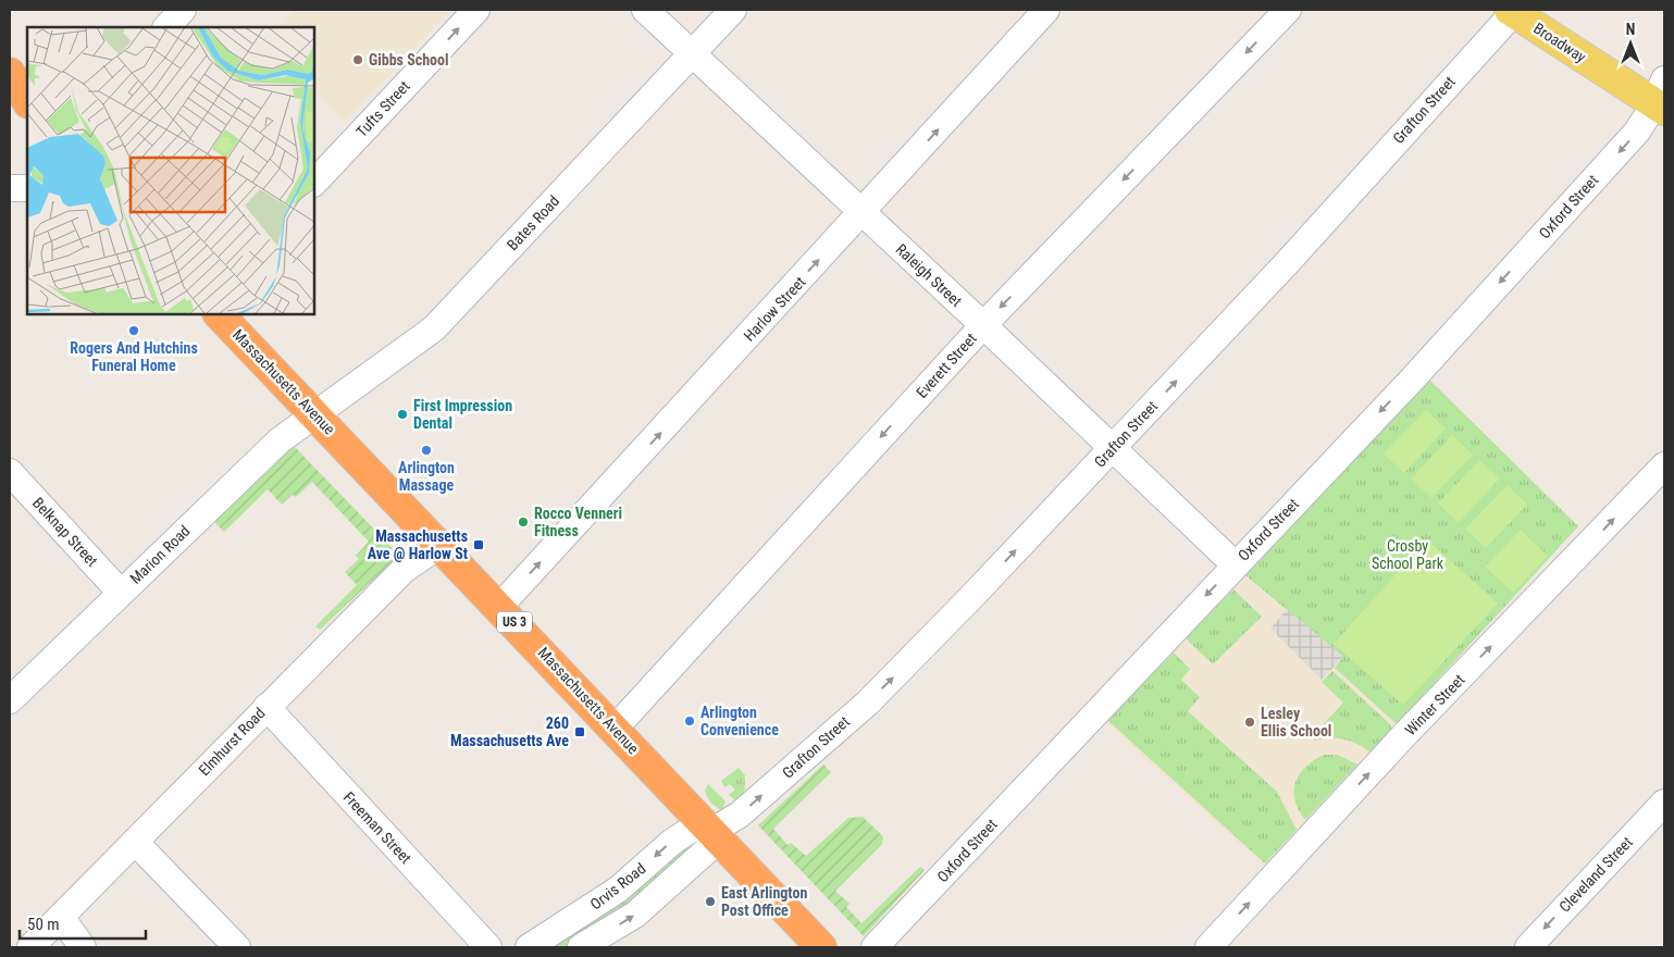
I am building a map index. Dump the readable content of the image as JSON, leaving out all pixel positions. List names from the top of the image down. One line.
{"streets":{"highway":["Massachusetts Avenue","US 3"],"main road":["Broadway"],"street":["Tufts Street","Grafton Street","Oxford Street","Bates Road","Raleigh Street","Harlow Street","Everett Street","Belknap Street","Marion Road","Winter Street","Elmhurst Road","Freeman Street","Cleveland Street","Orvis Road"]},"crossings":[["Broadway","Grafton Street"],["Broadway","Oxford Street"],["Grafton Street","Raleigh Street"],["Grafton Street","Massachusetts Avenue"],["Grafton Street","Orvis Road"],["Oxford Street","Raleigh Street"],["Bates Road","Raleigh Street"],["Bates Road","Massachusetts Avenue"],["Bates Road","Marion Road"],["Raleigh Street","Harlow Street"],["Raleigh Street","Everett Street"],["Harlow Street","Massachusetts Avenue"],["Everett Street","Massachusetts Avenue"],["Massachusetts Avenue","Marion Road"],["Massachusetts Avenue","Elmhurst Road"],["Massachusetts Avenue","Orvis Road"],["Belknap Street","Marion Road"],["Elmhurst Road","Freeman Street"]],"one_way":["Tufts Street","Grafton Street","Oxford Street","Harlow Street","Everett Street","Winter Street","Cleveland Street"],"parks":["Crosby School Park"],"places":{"other":["Gibbs School","Rogers And Hutchins Funeral Home","First Impression Dental","Arlington Massage","Rocco Venneri Fitness","Arlington Convenience","Lesley Ellis School","East Arlington Post Office"],"transit":["Massachusetts Ave @ Harlow St","260 Massachusetts Ave"]},"scale_bar":"50 m","north":"top"}
